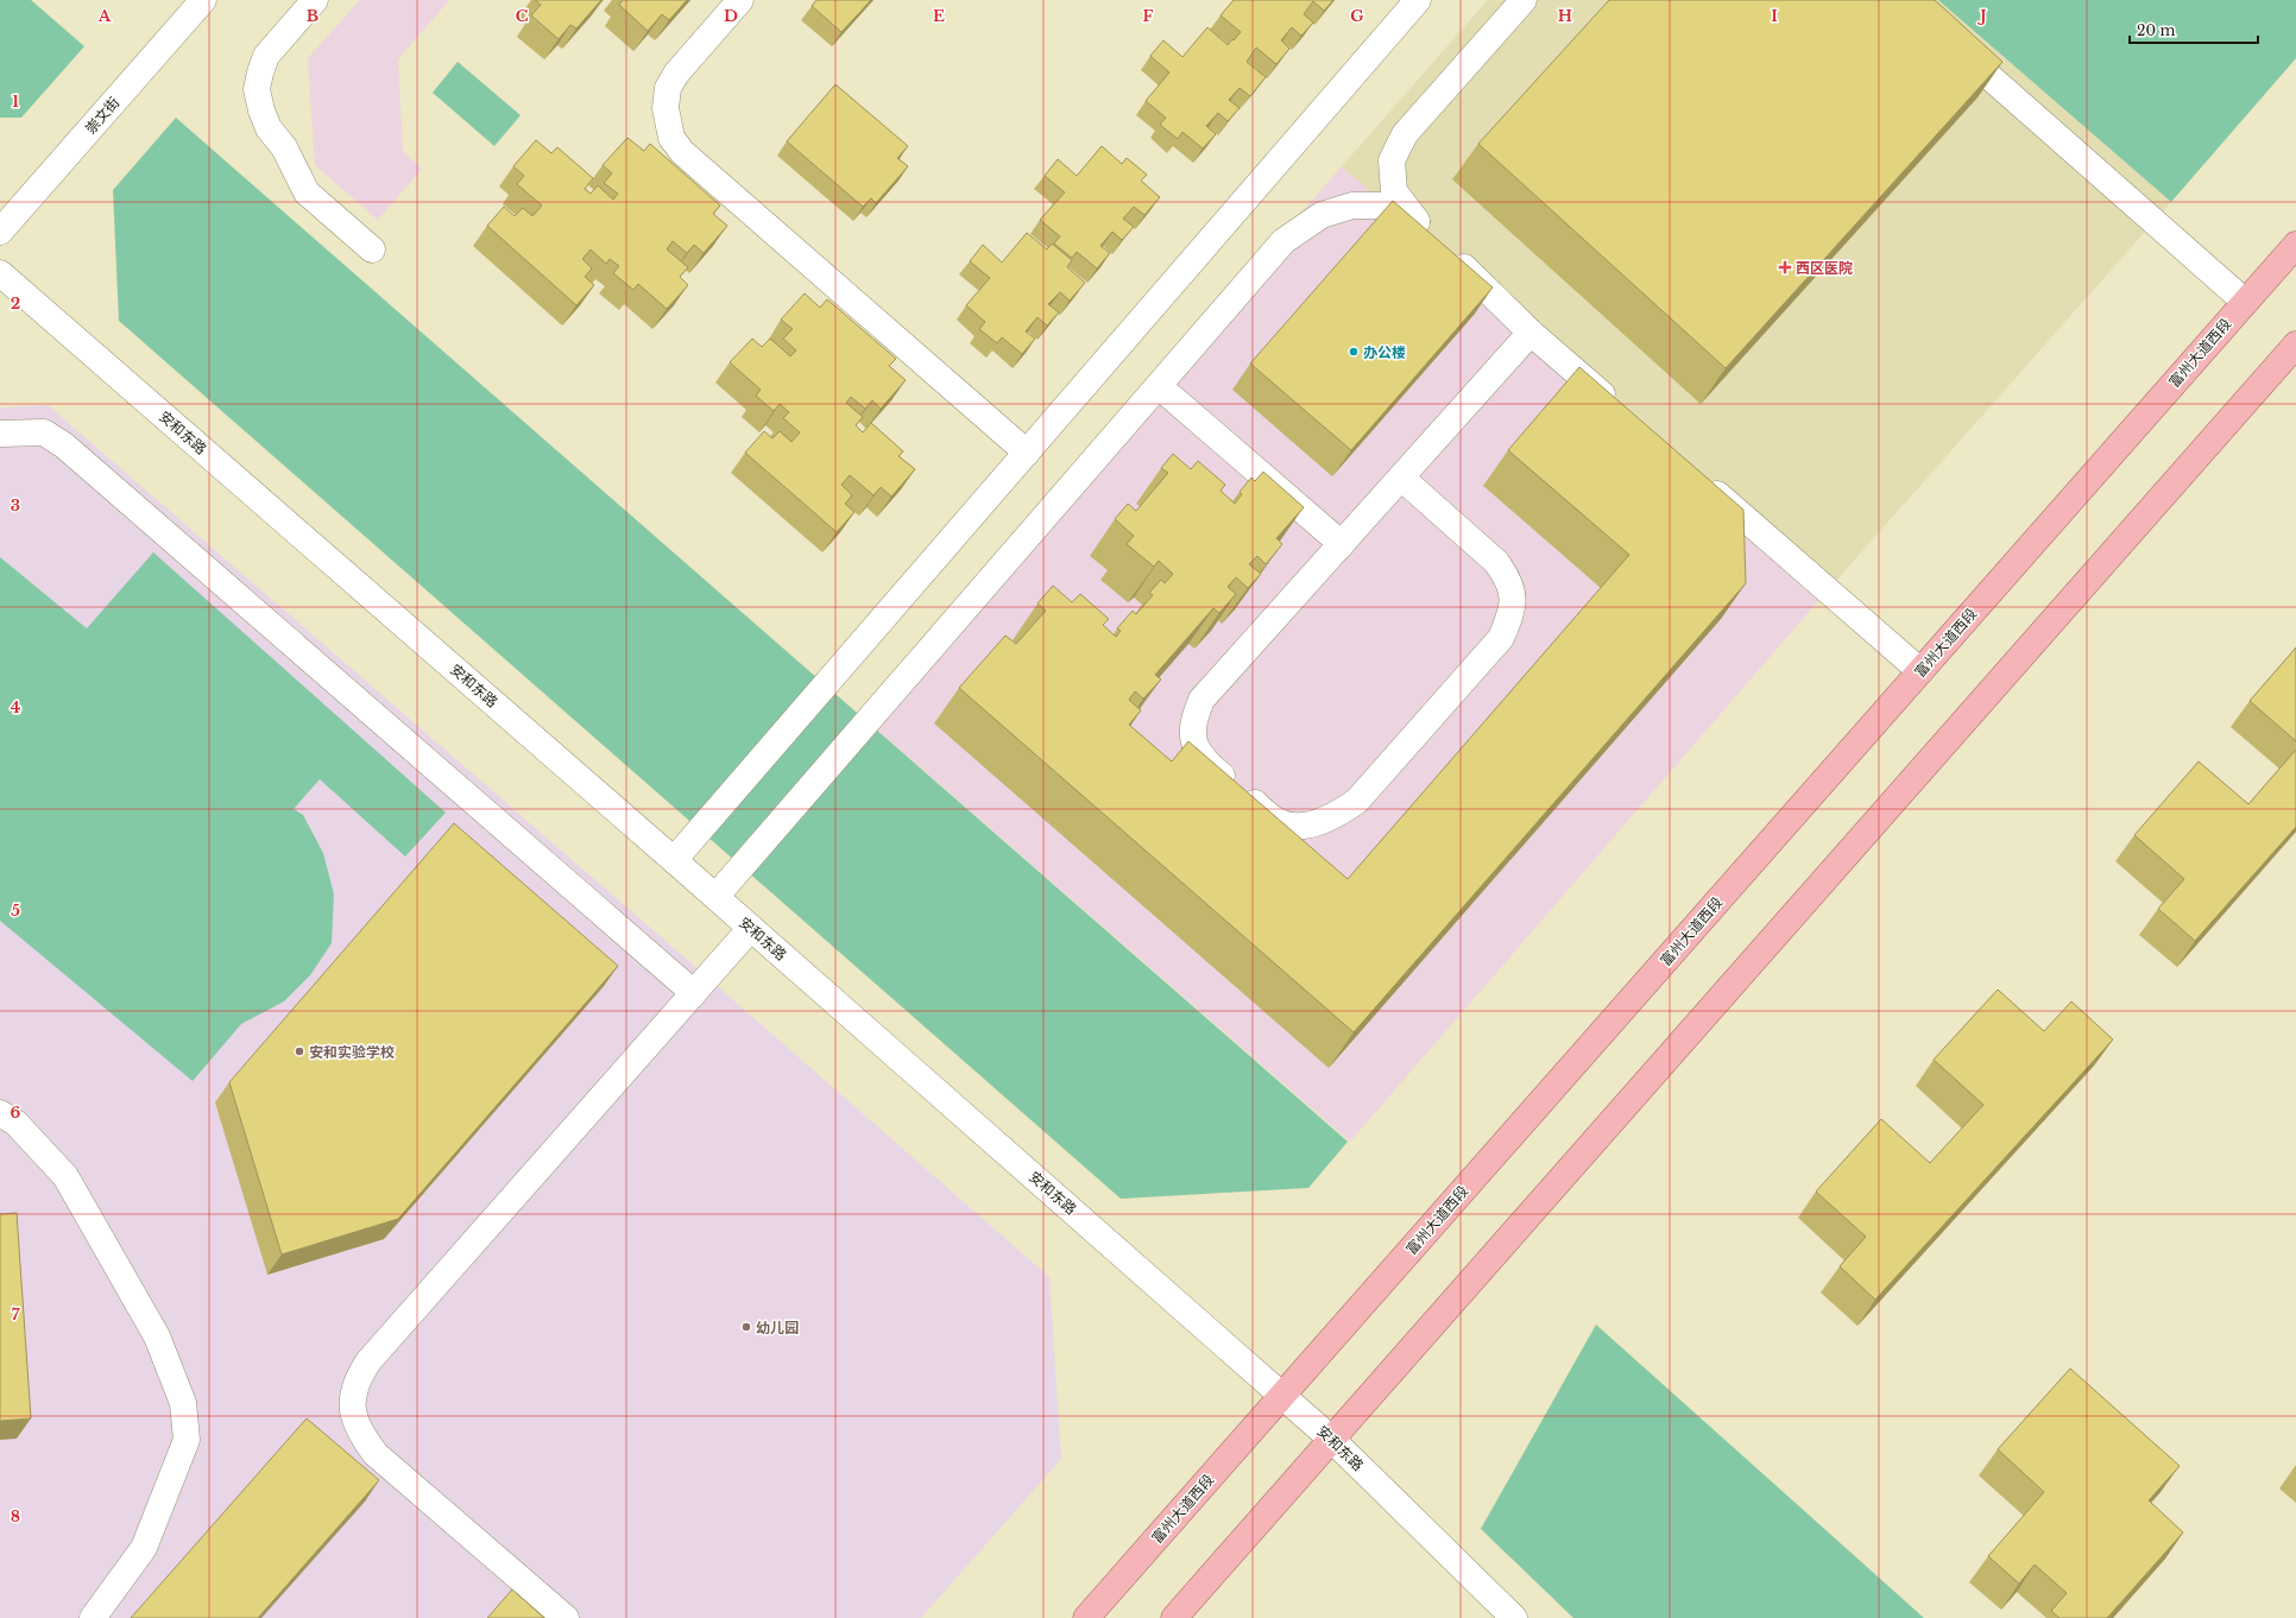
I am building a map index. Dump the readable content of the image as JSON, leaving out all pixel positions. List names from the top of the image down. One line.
{"streets":{"main road":["富州大道西段"],"street":["崇文街","安和东路"]},"crossings":[["富州大道西段","安和东路"]],"places":{"health":["西区医院"],"other":["办公楼","安和实验学校","幼儿园"]},"scale_bar":"20 m","grid":{"columns":["A","B","C","D","E","F","G","H","I","J"],"rows":["1","2","3","4","5","6","7","8"]}}
